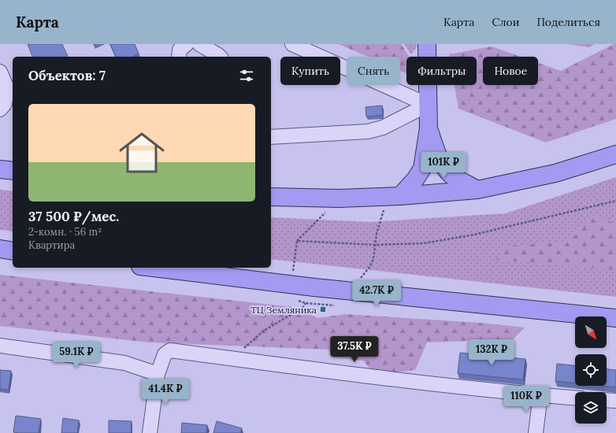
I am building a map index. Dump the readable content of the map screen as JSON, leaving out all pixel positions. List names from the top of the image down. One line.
{"places":{"transit":["ТЦ Земляника"]},"north":"bottom right","page":{"header":"Карта","nav":["Карта","Слои","Поделиться"],"chip":["Купить","Снять","Фильтры","Новое"],"heading":"Объектов: 7","list":[{"name":"37 500 ₽/мес.","note":"2-комн. · 56 m² · Квартира"}],"price":["101K ₽","42.7K ₽","37.5K ₽","132K ₽","59.1K ₽","41.4K ₽","110K ₽"]}}
